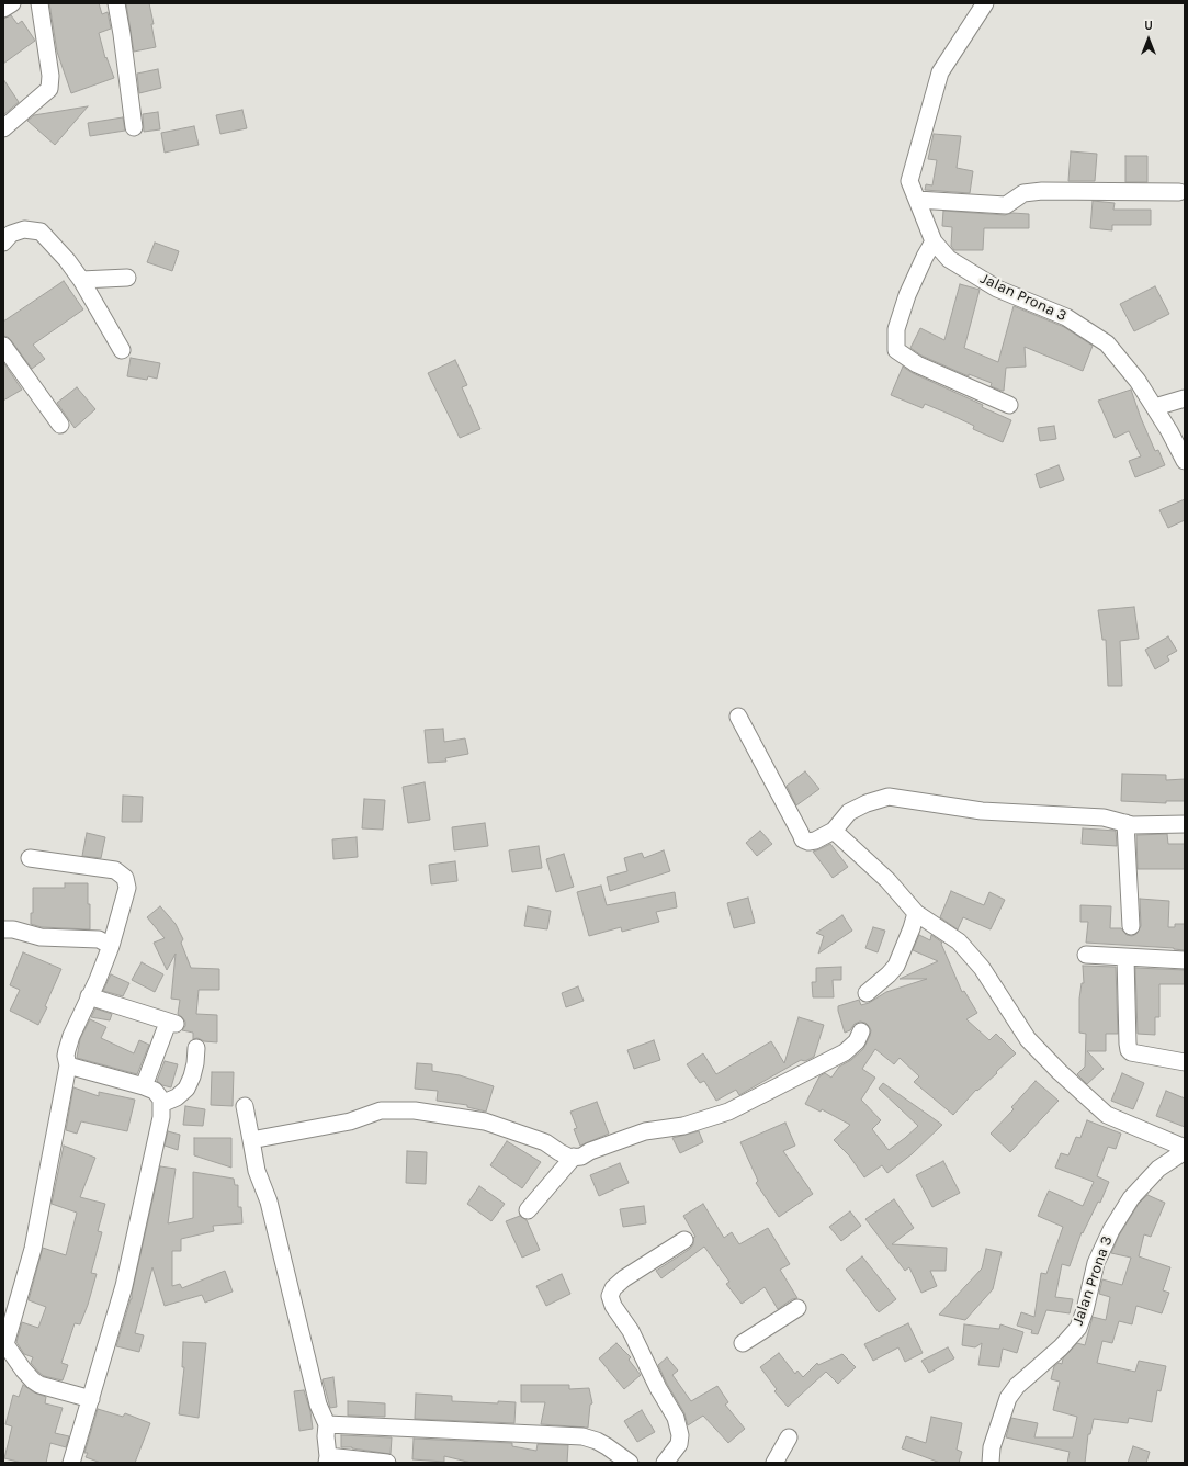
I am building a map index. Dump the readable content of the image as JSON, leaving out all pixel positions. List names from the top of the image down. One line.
{"streets":{"street":["Jalan Prona 3"]},"north":"top"}
